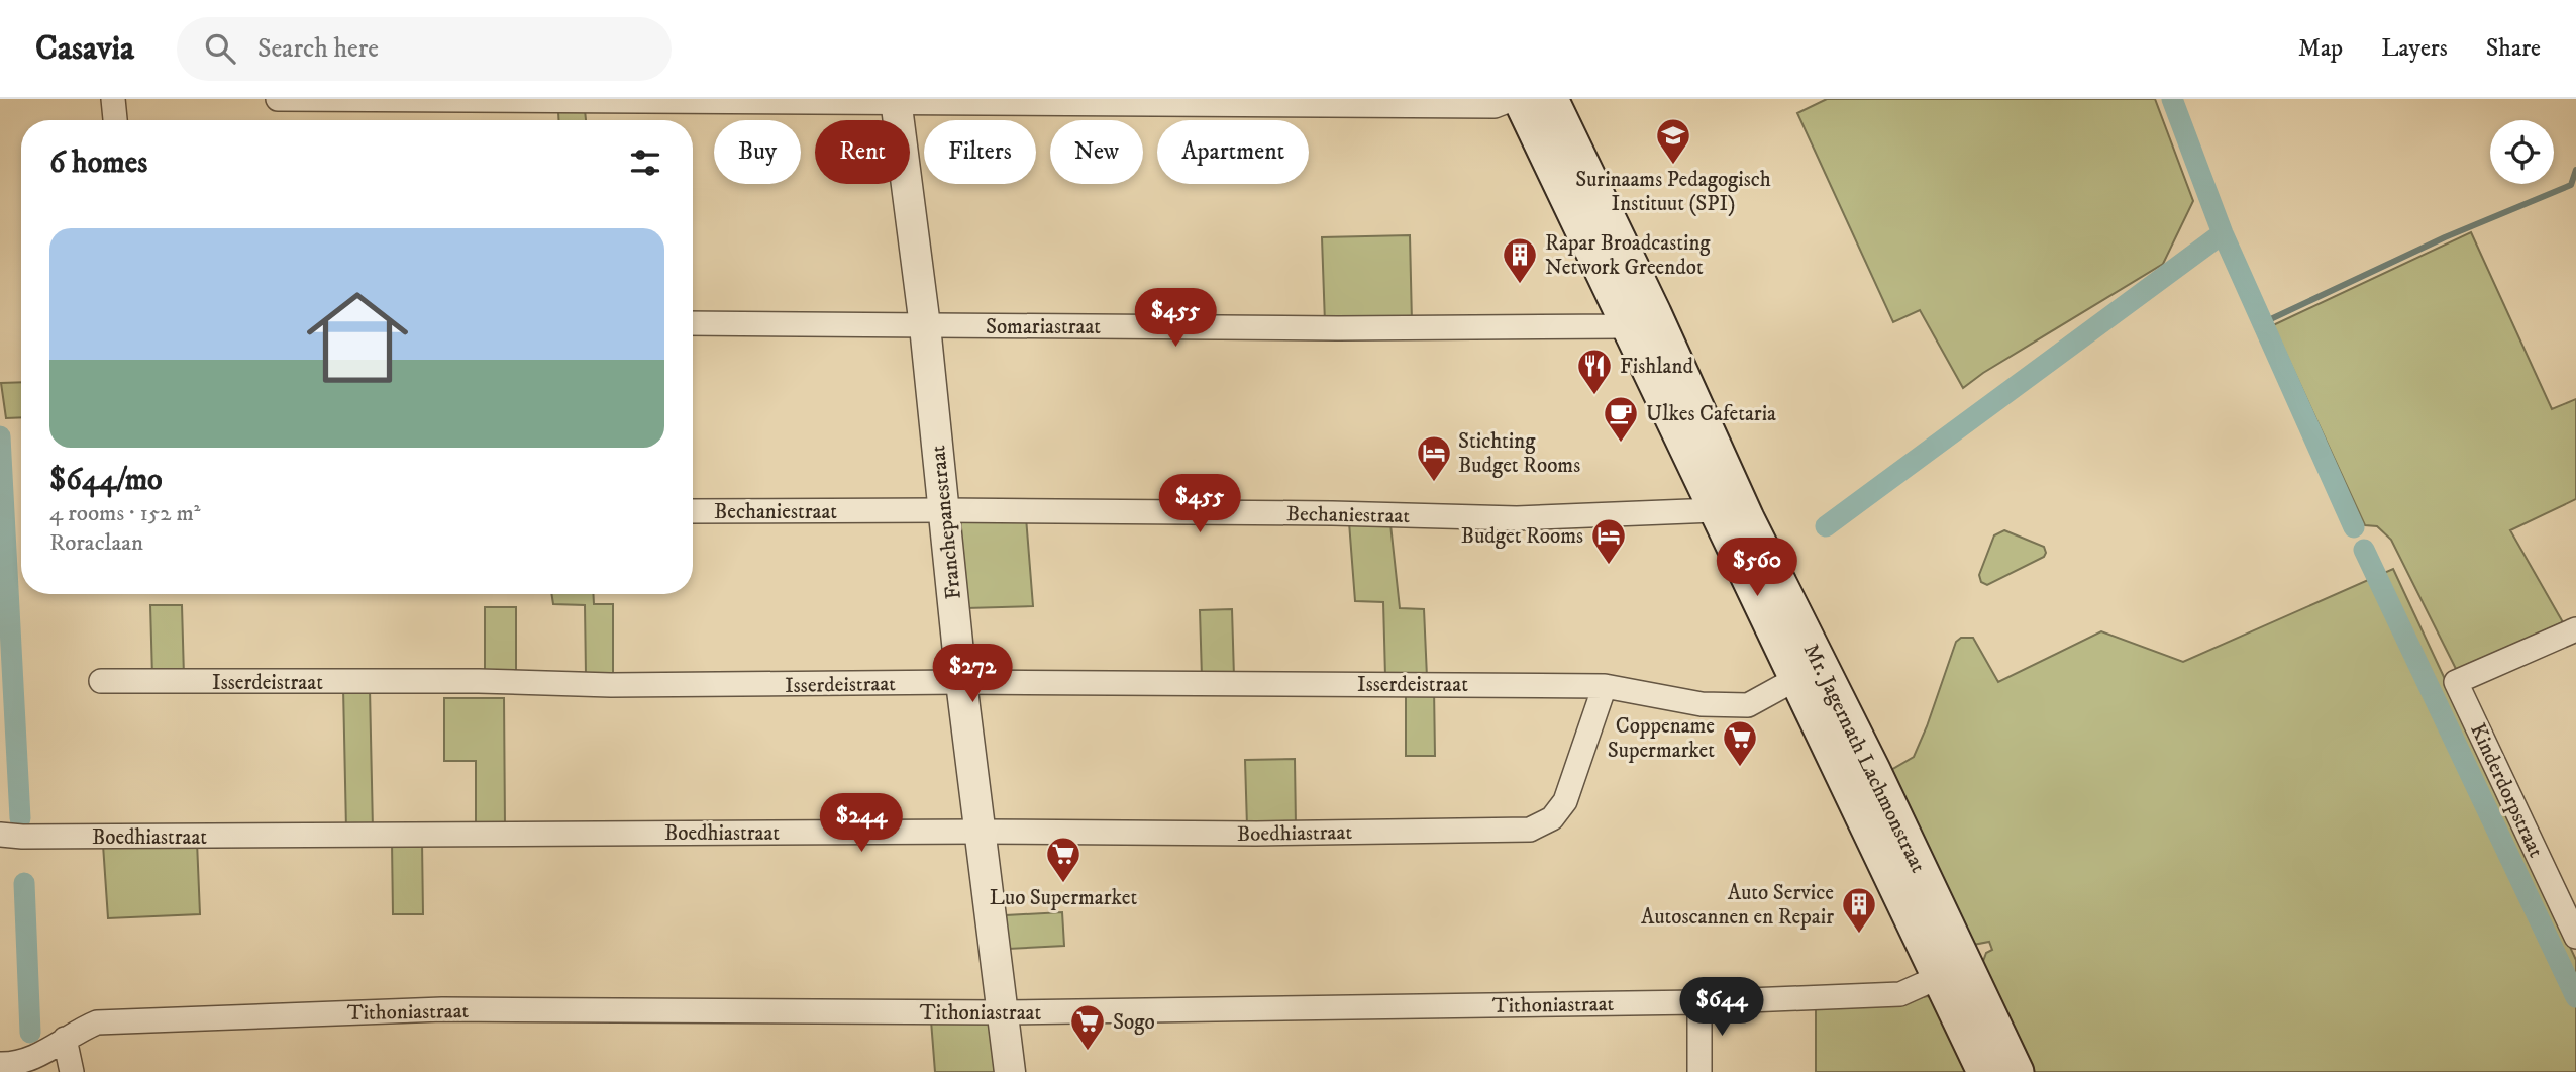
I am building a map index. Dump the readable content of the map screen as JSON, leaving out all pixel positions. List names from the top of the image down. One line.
{"streets":{"main road":["Mr. Jagernath Lachmonstraat"],"street":["Somariastraat","Bechaniestraat","Franchepanestraat","Isserdeistraat","Kinderdorpstraat","Boedhiastraat","Tithoniastraat"]},"crossings":[["Somariastraat","Franchepanestraat"],["Somariastraat","Mr. Jagernath Lachmonstraat"],["Bechaniestraat","Franchepanestraat"],["Bechaniestraat","Mr. Jagernath Lachmonstraat"],["Franchepanestraat","Isserdeistraat"],["Franchepanestraat","Boedhiastraat"],["Franchepanestraat","Tithoniastraat"],["Isserdeistraat","Mr. Jagernath Lachmonstraat"],["Isserdeistraat","Boedhiastraat"],["Mr. Jagernath Lachmonstraat","Tithoniastraat"]],"places":{"school or university":["Surinaams Pedagogisch Instituut (SPI)"],"building":["Rapar Broadcasting Network Greendot","Auto Service Autoscannen en Repair"],"restaurant":["Fishland"],"cafe":["Ulkes Cafetaria"],"hotel":["Stichting Budget Rooms","Budget Rooms"],"supermarket":["Coppename Supermarket","Luo Supermarket","Sogo"]},"page":{"header":"Casavia","search":"Search here","nav":["Map","Layers","Share"],"chip":["Buy","Rent","Filters","New","Apartment"],"heading":"6 homes","list":[{"name":"$644/mo","note":"4 rooms · 152 m² · Roraclaan"}],"price":["$455","$455","$560","$272","$244","$644"]}}
